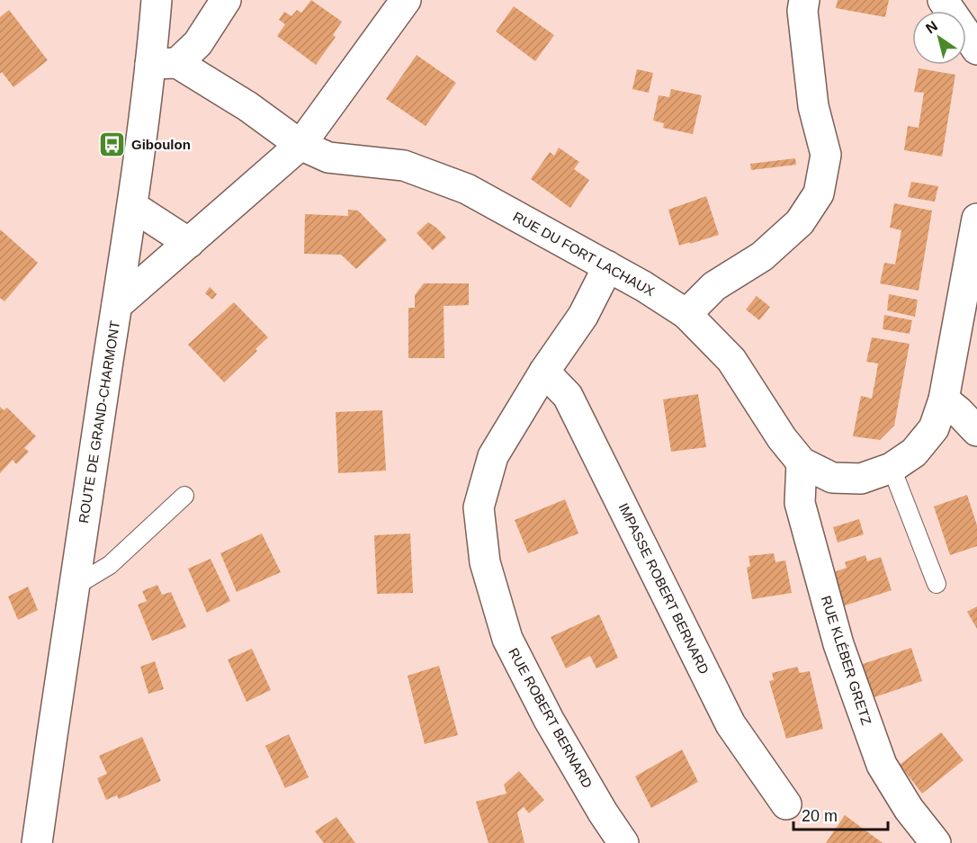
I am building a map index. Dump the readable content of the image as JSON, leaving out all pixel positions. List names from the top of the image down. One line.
{"streets":{"street":["RUE DU FORT LACHAUX","ROUTE DE GRAND-CHARMONT","IMPASSE ROBERT BERNARD","RUE KLÉBER GRETZ","RUE ROBERT BERNARD"]},"crossings":[["RUE DU FORT LACHAUX","ROUTE DE GRAND-CHARMONT"],["RUE DU FORT LACHAUX","RUE KLÉBER GRETZ"],["RUE DU FORT LACHAUX","RUE ROBERT BERNARD"],["IMPASSE ROBERT BERNARD","RUE ROBERT BERNARD"]],"places":{"bus stop":["Giboulon"]},"scale_bar":"20 m","north":"top left"}
